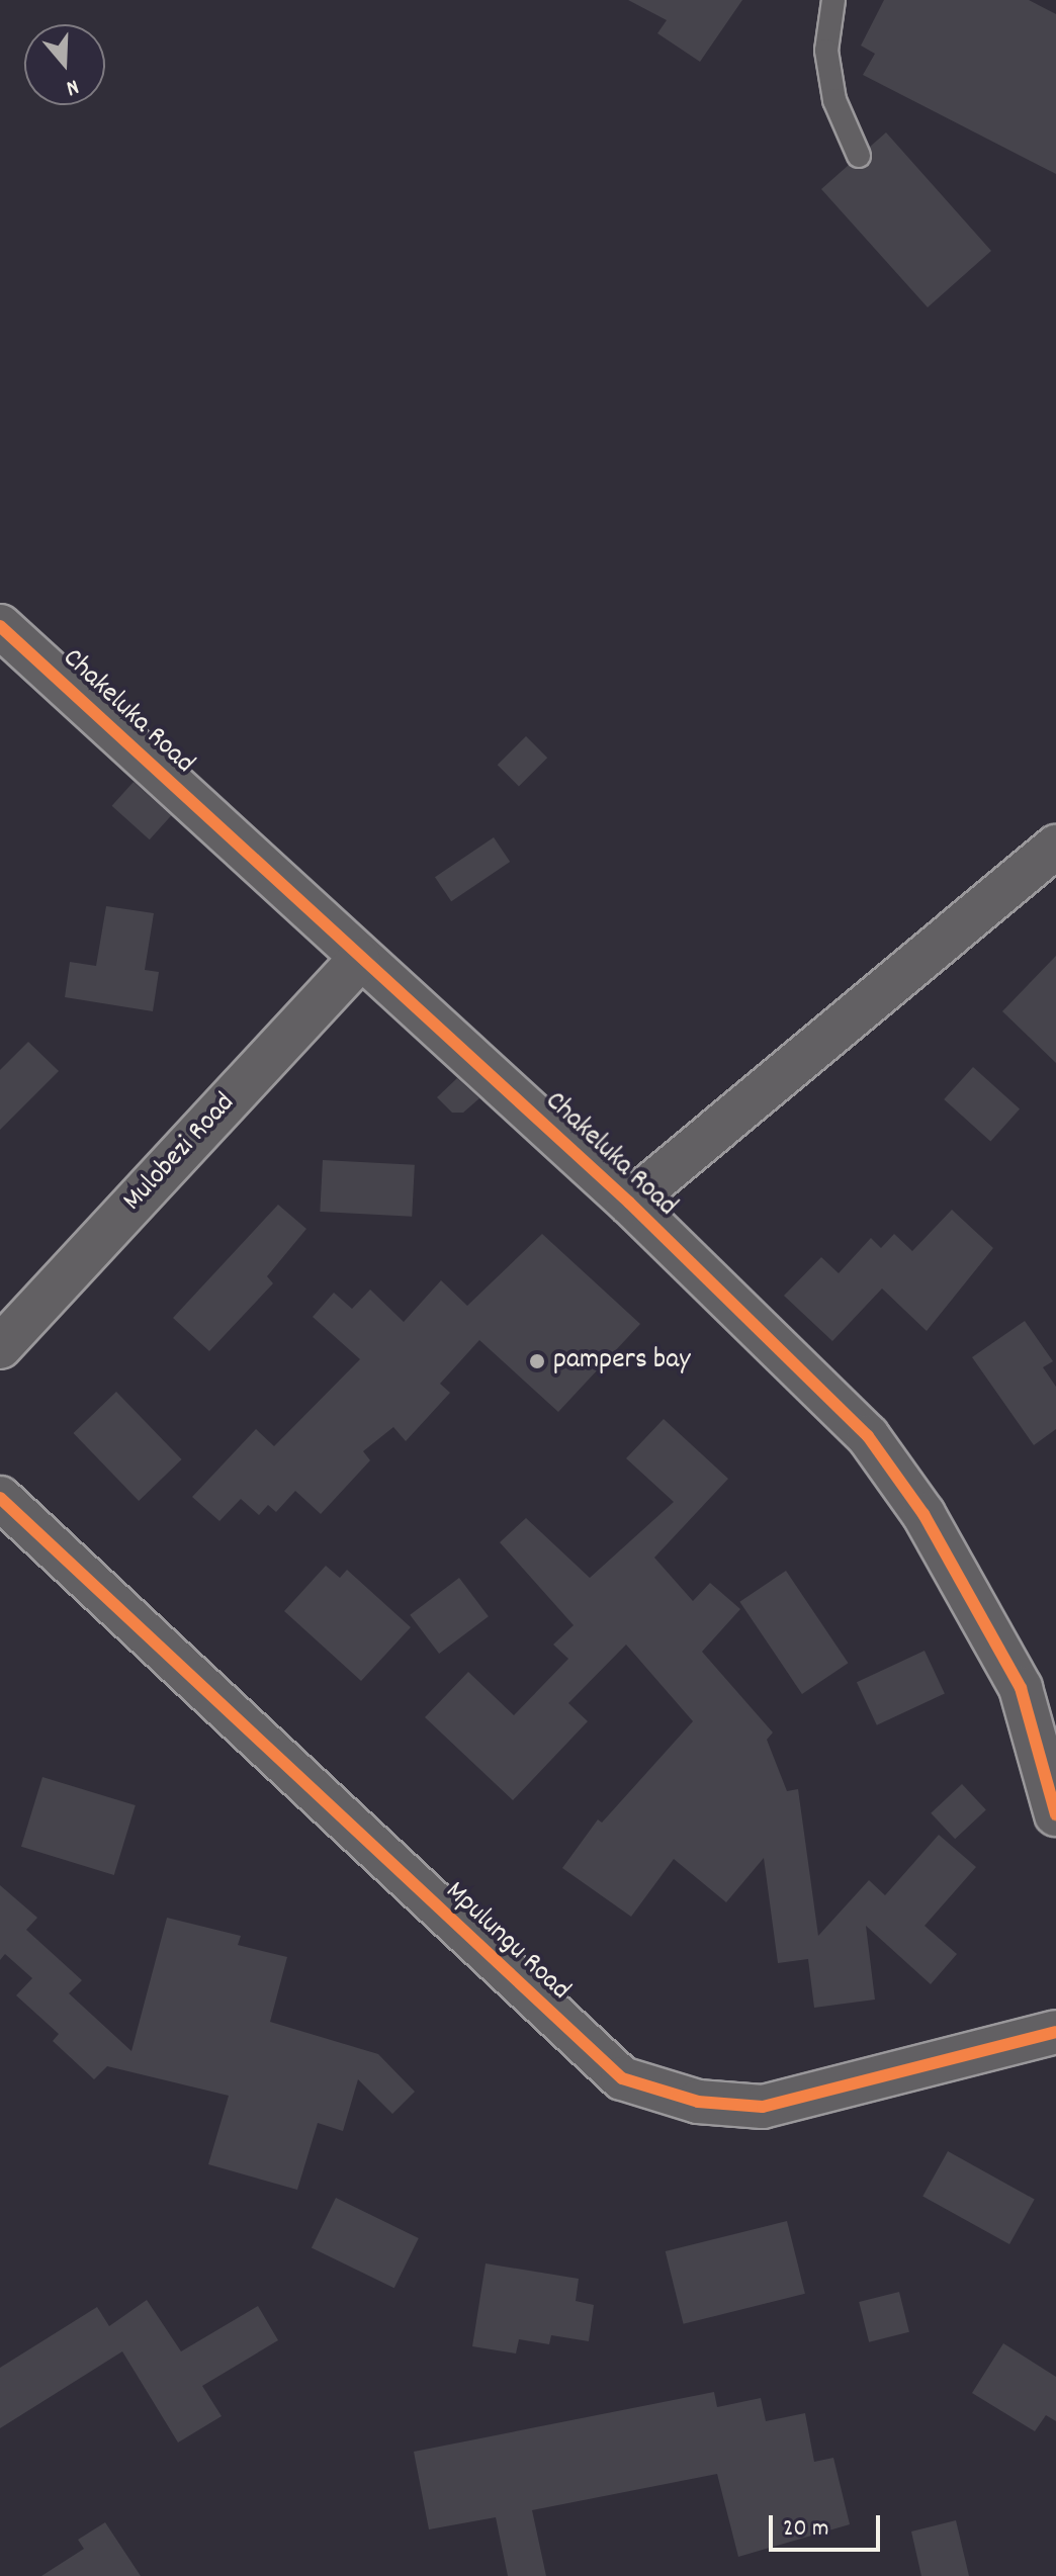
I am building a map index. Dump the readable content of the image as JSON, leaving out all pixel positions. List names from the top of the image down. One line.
{"streets":{"street":["Chakeluka Road","Mulobezi Road","Mpulungu Road"]},"crossings":[["Chakeluka Road","Mulobezi Road"]],"places":["pampers bay"],"scale_bar":"20 m","north":"bottom"}
